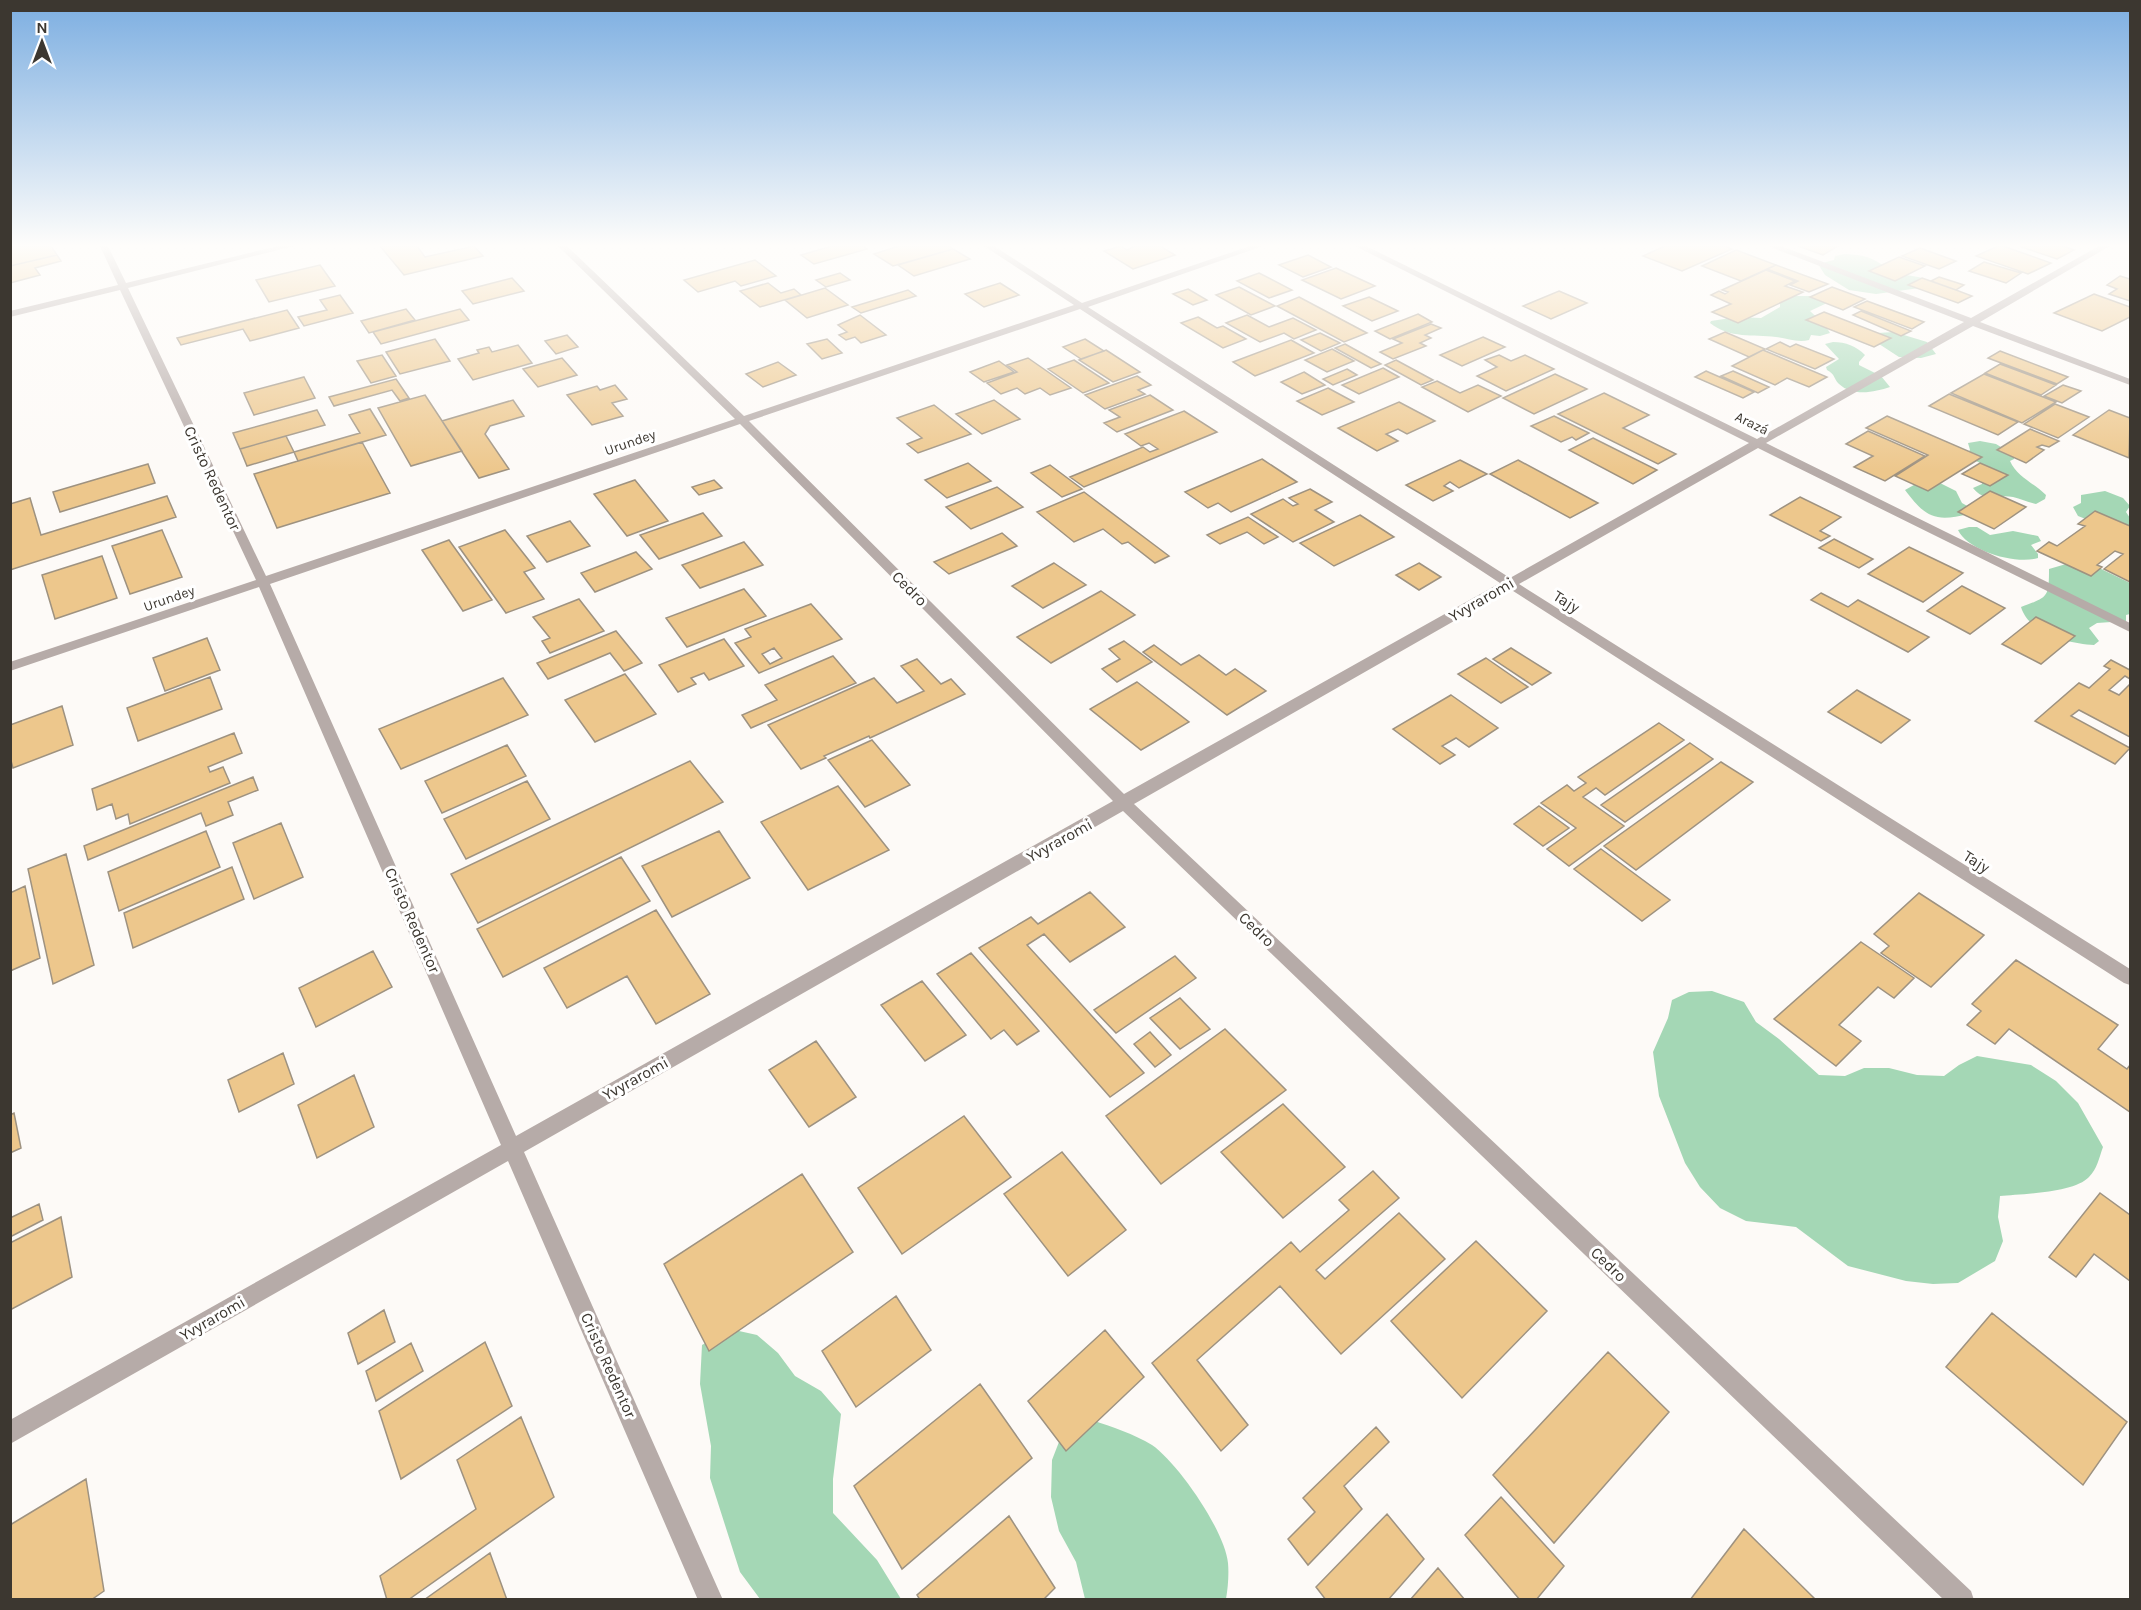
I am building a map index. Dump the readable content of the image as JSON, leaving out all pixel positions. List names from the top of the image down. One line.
{"streets":{"street":["Arazá","Urundey","Cristo Redentor","Cedro","Yvyraromi","Tajy"]},"crossings":[["Arazá","Yvyraromi"],["Urundey","Cristo Redentor"],["Urundey","Cedro"],["Cristo Redentor","Yvyraromi"],["Cedro","Yvyraromi"],["Yvyraromi","Tajy"]],"north":"top"}
